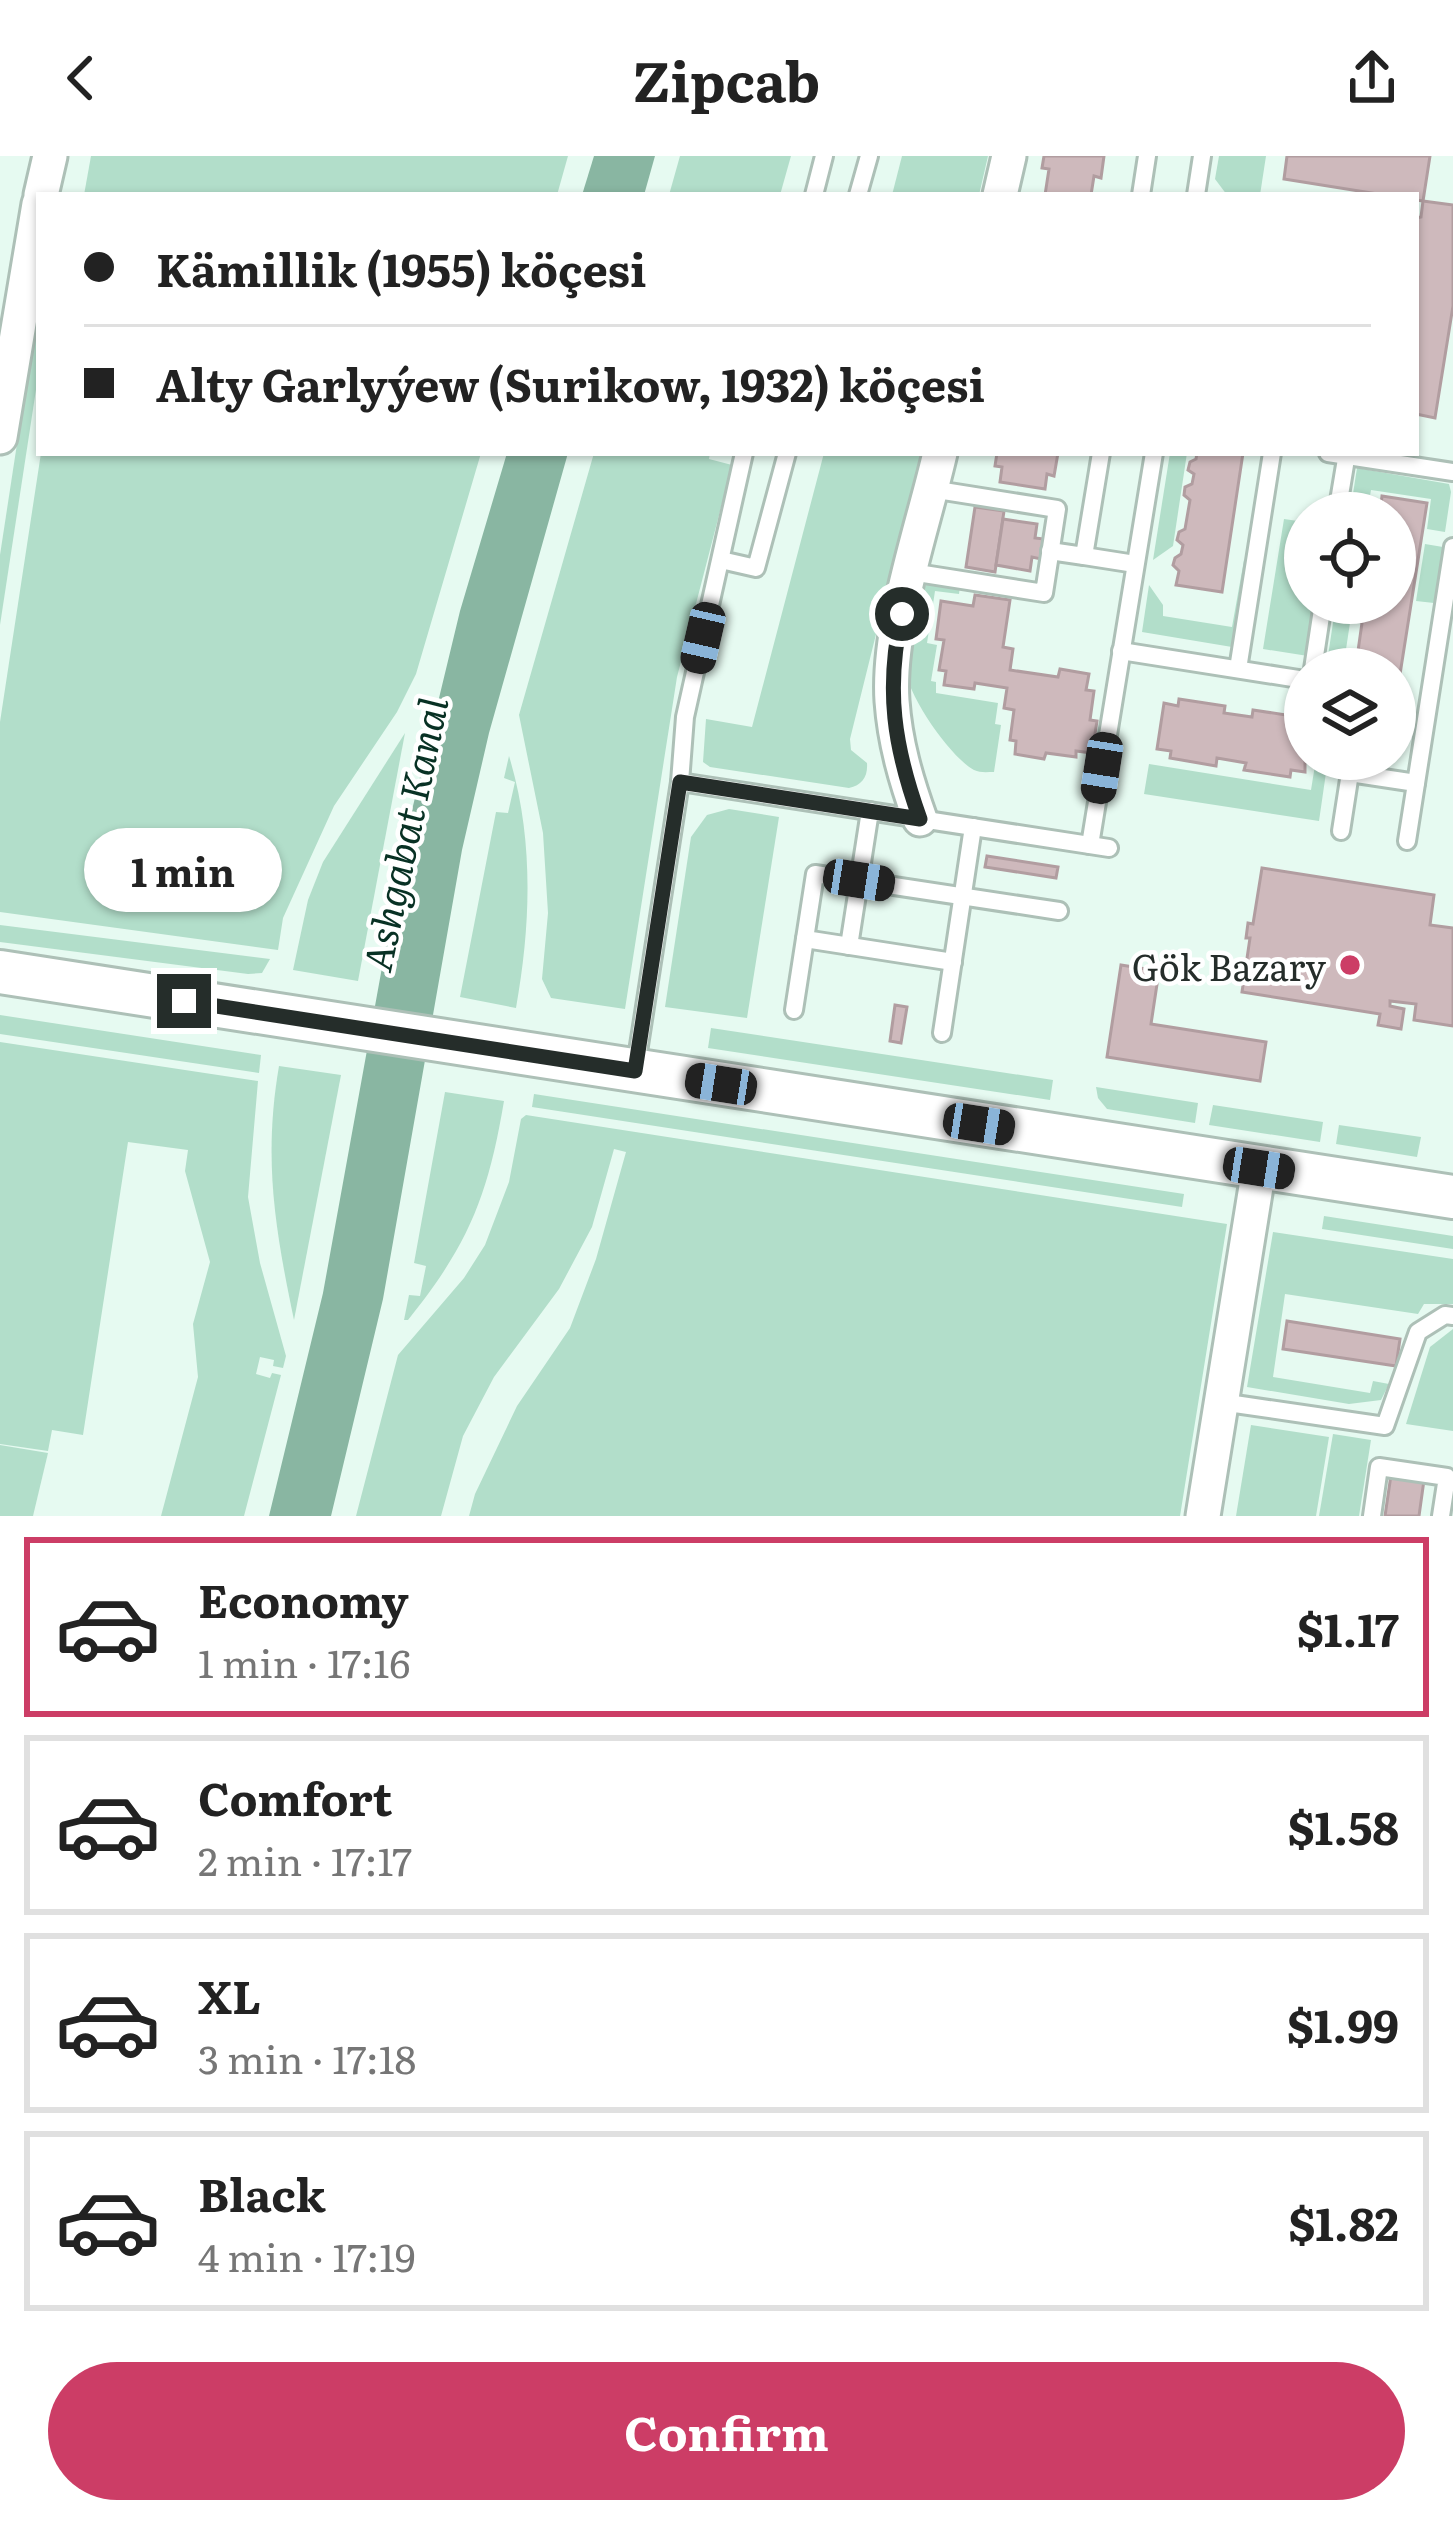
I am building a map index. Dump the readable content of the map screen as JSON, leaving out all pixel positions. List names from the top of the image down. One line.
{"water":["Ashgabat Kanal"],"places":["Gök Bazary"],"page":{"header":"Zipcab","banner":["Kämillik (1955) köçesi","Alty Garlyýew (Surikow, 1932) köçesi"],"bubble":"1 min","list":[{"name":"Economy","note":"1 min · 17:16","value":"$1.17"},{"name":"Comfort","note":"2 min · 17:17","value":"$1.58"},{"name":"XL","note":"3 min · 17:18","value":"$1.99"},{"name":"Black","note":"4 min · 17:19","value":"$1.82"}],"buttons":"Confirm"}}
